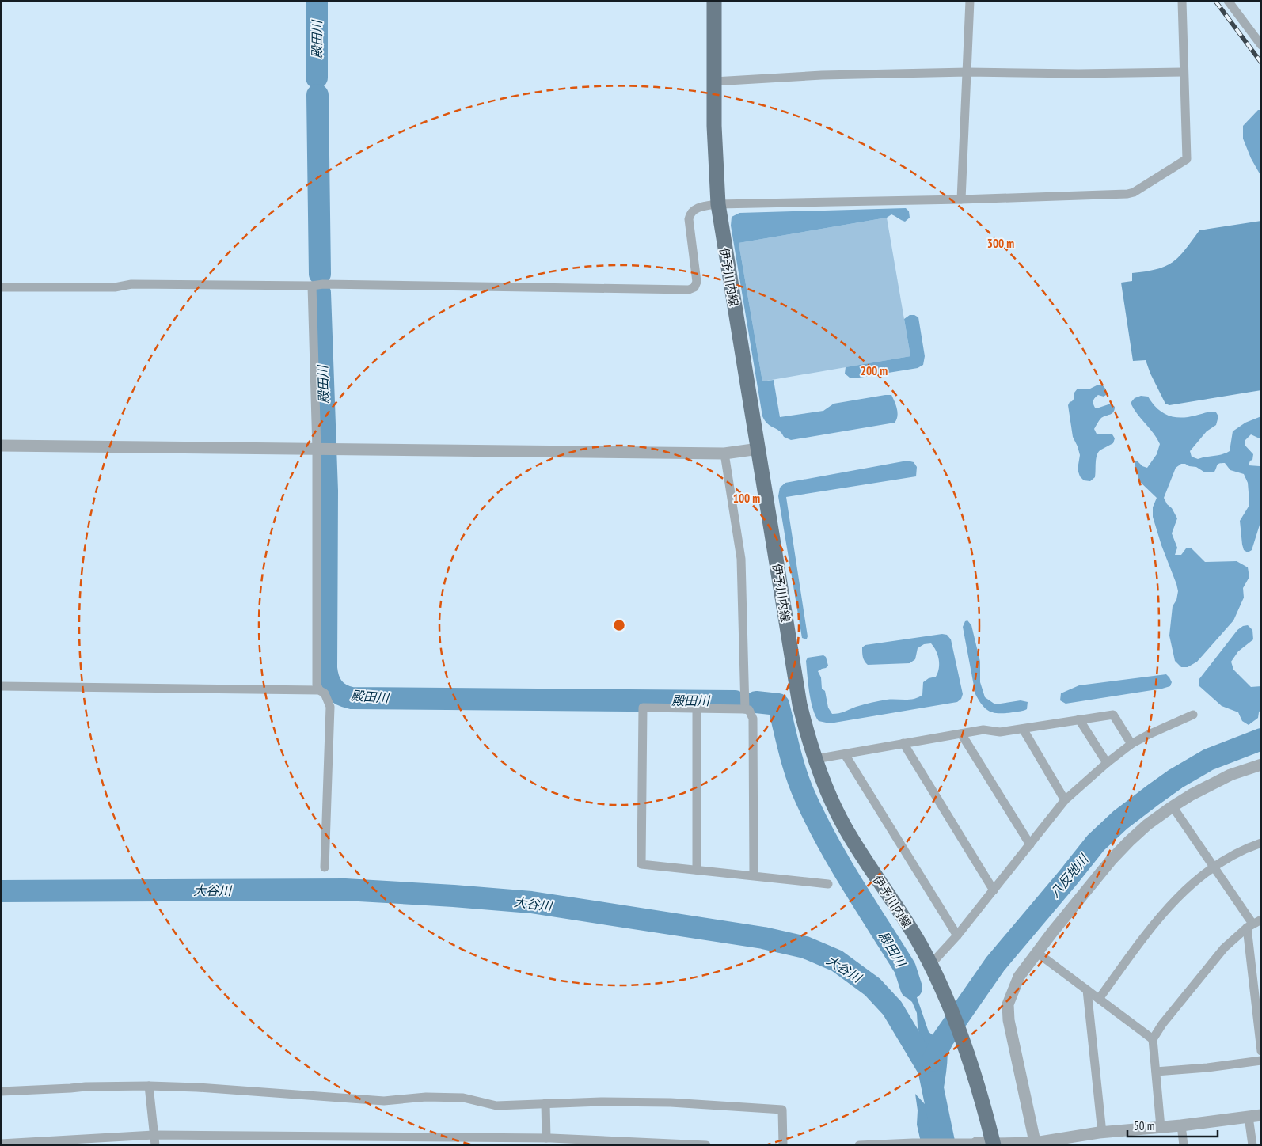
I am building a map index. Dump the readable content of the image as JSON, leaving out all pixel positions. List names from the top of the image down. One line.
{"streets":{"main road":["伊予川内線"]},"water":["殿田川","八反地川","大谷川"],"scale_bar":"50 m","rings":["300 m","200 m","100 m"]}
